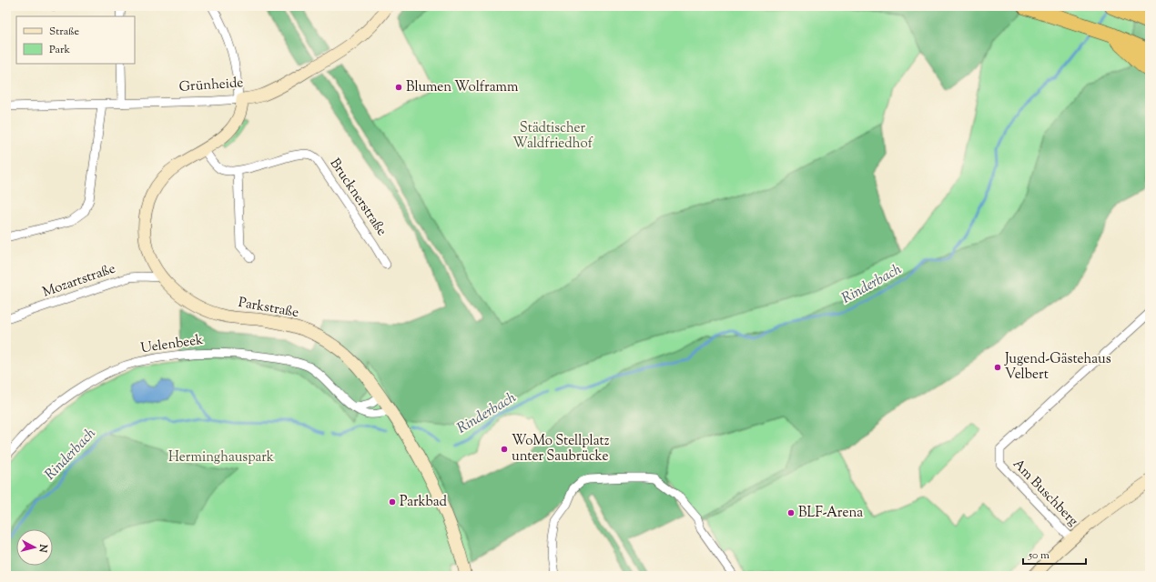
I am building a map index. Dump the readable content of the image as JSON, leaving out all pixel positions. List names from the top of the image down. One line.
{"streets":{"street":["Grünheide","Brucknerstraße","Mozartstraße","Parkstraße","Uelenbeek","Am Buschberg"]},"crossings":[["Grünheide","Parkstraße"],["Brucknerstraße","Parkstraße"],["Mozartstraße","Parkstraße"],["Parkstraße","Uelenbeek"]],"water":["Rinderbach"],"parks":["Städtischer Waldfriedhof","Herminghauspark"],"places":["Blumen Wolframm","Jugend-Gästehaus Velbert","WoMo Stellplatz unter Saubrücke","Parkbad","BLF-Arena"],"legend":["Straße","Park"],"scale_bar":"50 m","north":"right"}
